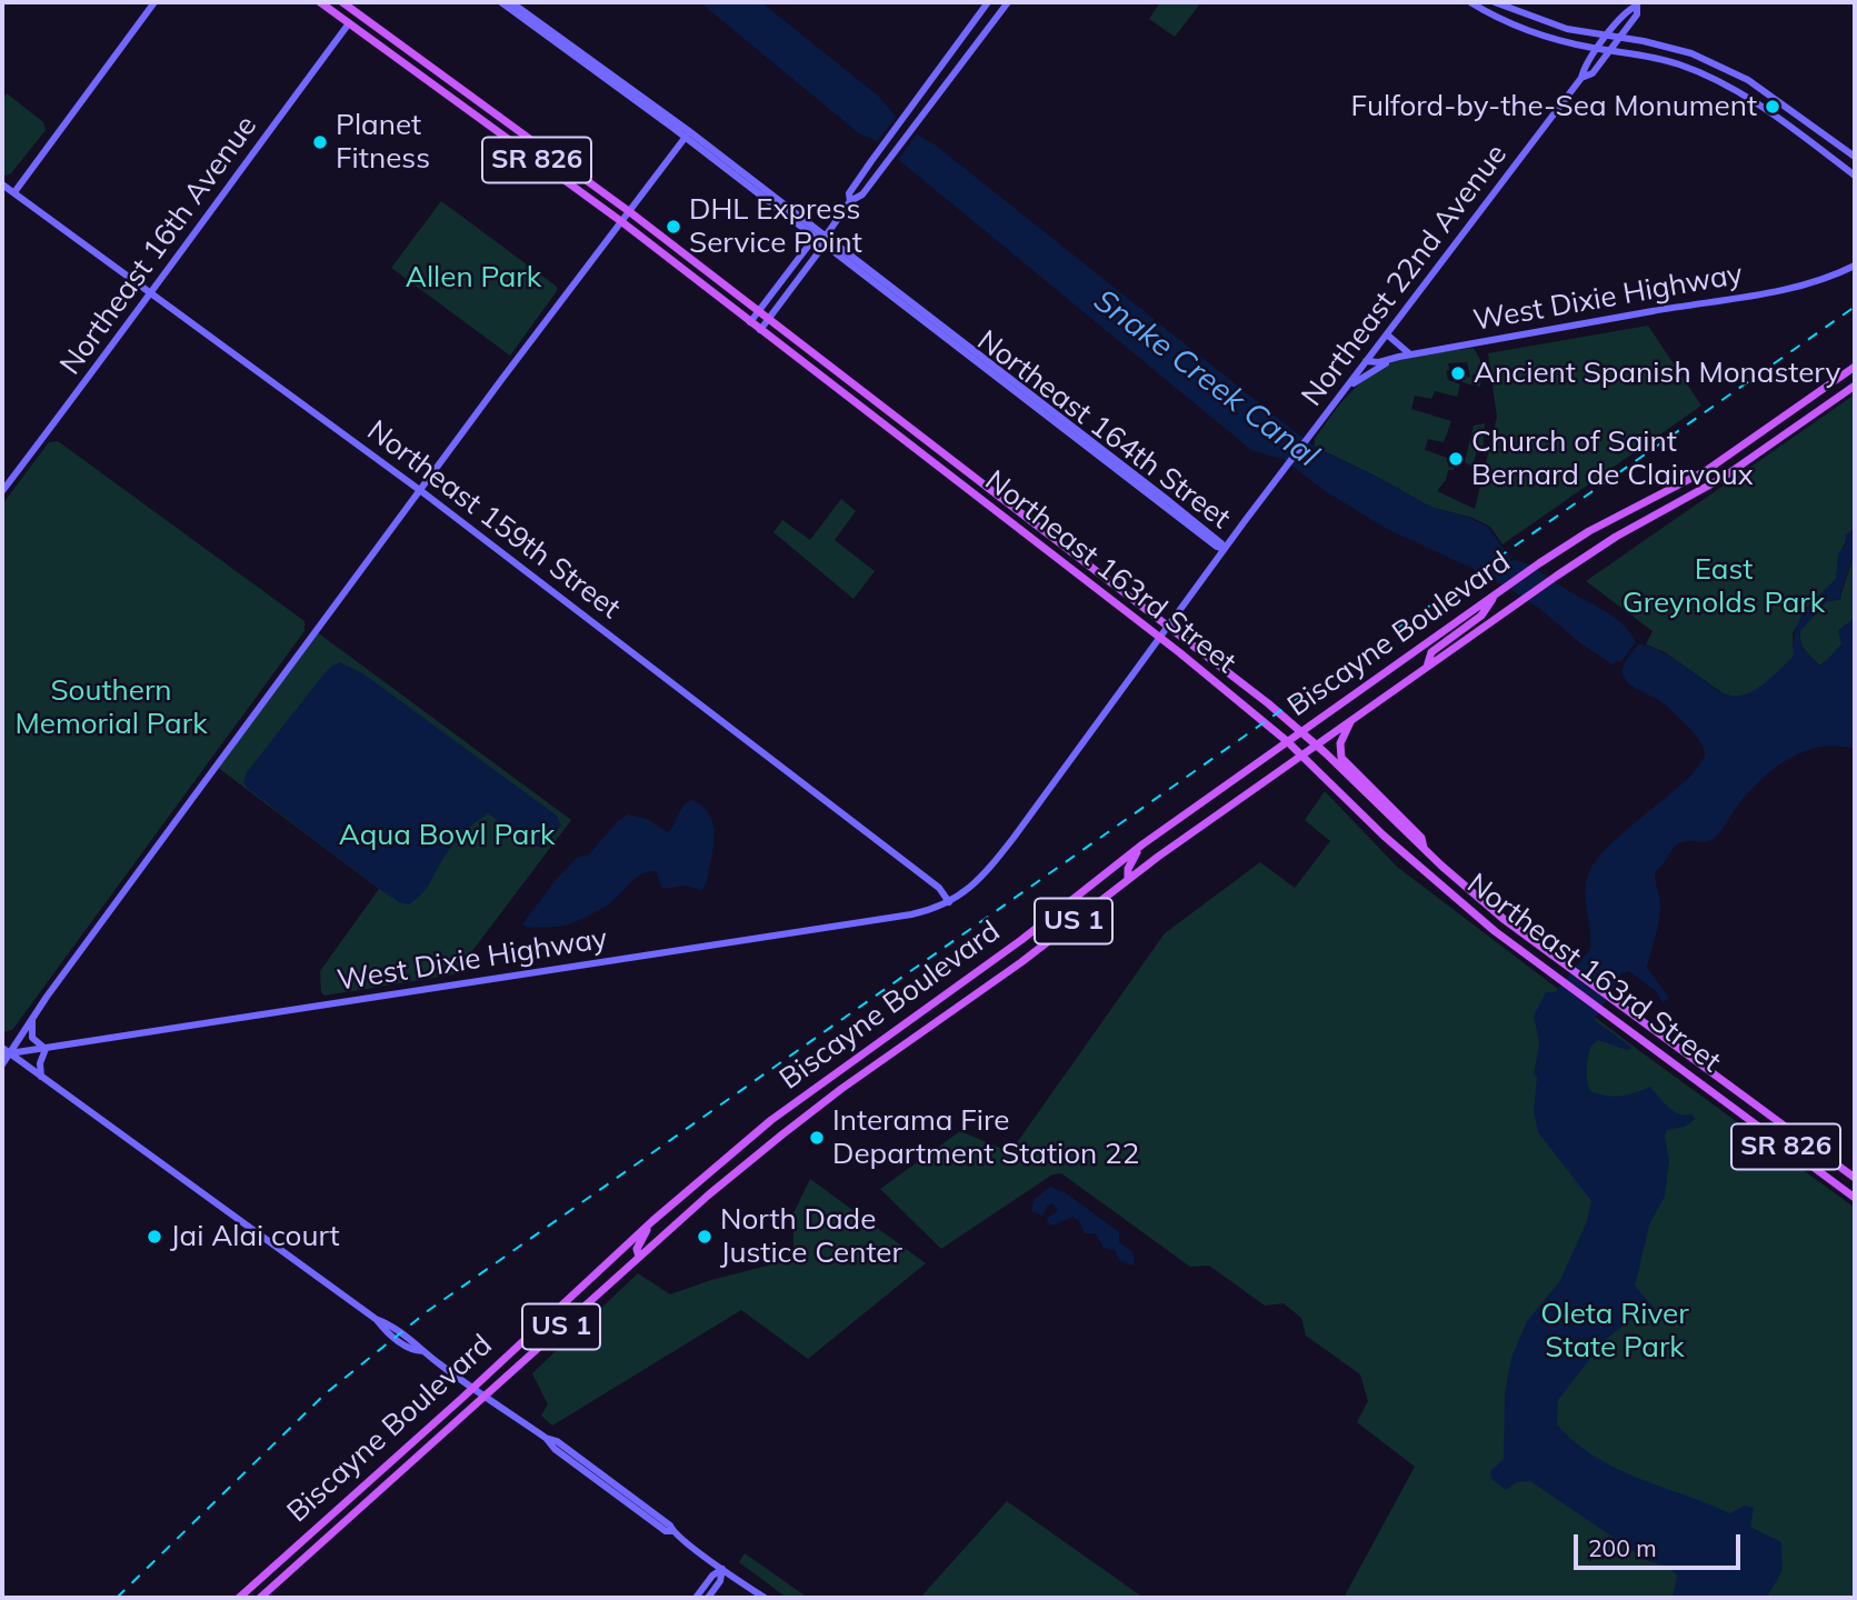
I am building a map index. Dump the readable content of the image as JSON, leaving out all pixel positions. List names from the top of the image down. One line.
{"streets":{"main road":["SR 826","Northeast 163rd Street","Biscayne Boulevard","US 1"],"street":["Northeast 16th Avenue","Northeast 22nd Avenue","West Dixie Highway","Northeast 164th Street","Northeast 159th Street"]},"crossings":[["Northeast 16th Avenue","Northeast 159th Street"],["Northeast 16th Avenue","Northeast 163rd Street"],["Northeast 22nd Avenue","West Dixie Highway"],["Northeast 22nd Avenue","Northeast 164th Street"],["Northeast 22nd Avenue","Northeast 159th Street"],["Northeast 22nd Avenue","Northeast 163rd Street"],["West Dixie Highway","Northeast 159th Street"],["Northeast 163rd Street","Biscayne Boulevard"]],"water":["Snake Creek Canal"],"parks":["Allen Park","East Greynolds Park","Southern Memorial Park","Aqua Bowl Park","Oleta River State Park"],"places":["Fulford-by-the-Sea Monument","Planet Fitness","DHL Express Service Point","Ancient Spanish Monastery","Church of Saint Bernard de Clairvoux","Interama Fire Department Station 22","Jai Alai court","North Dade Justice Center"],"scale_bar":"200 m"}
